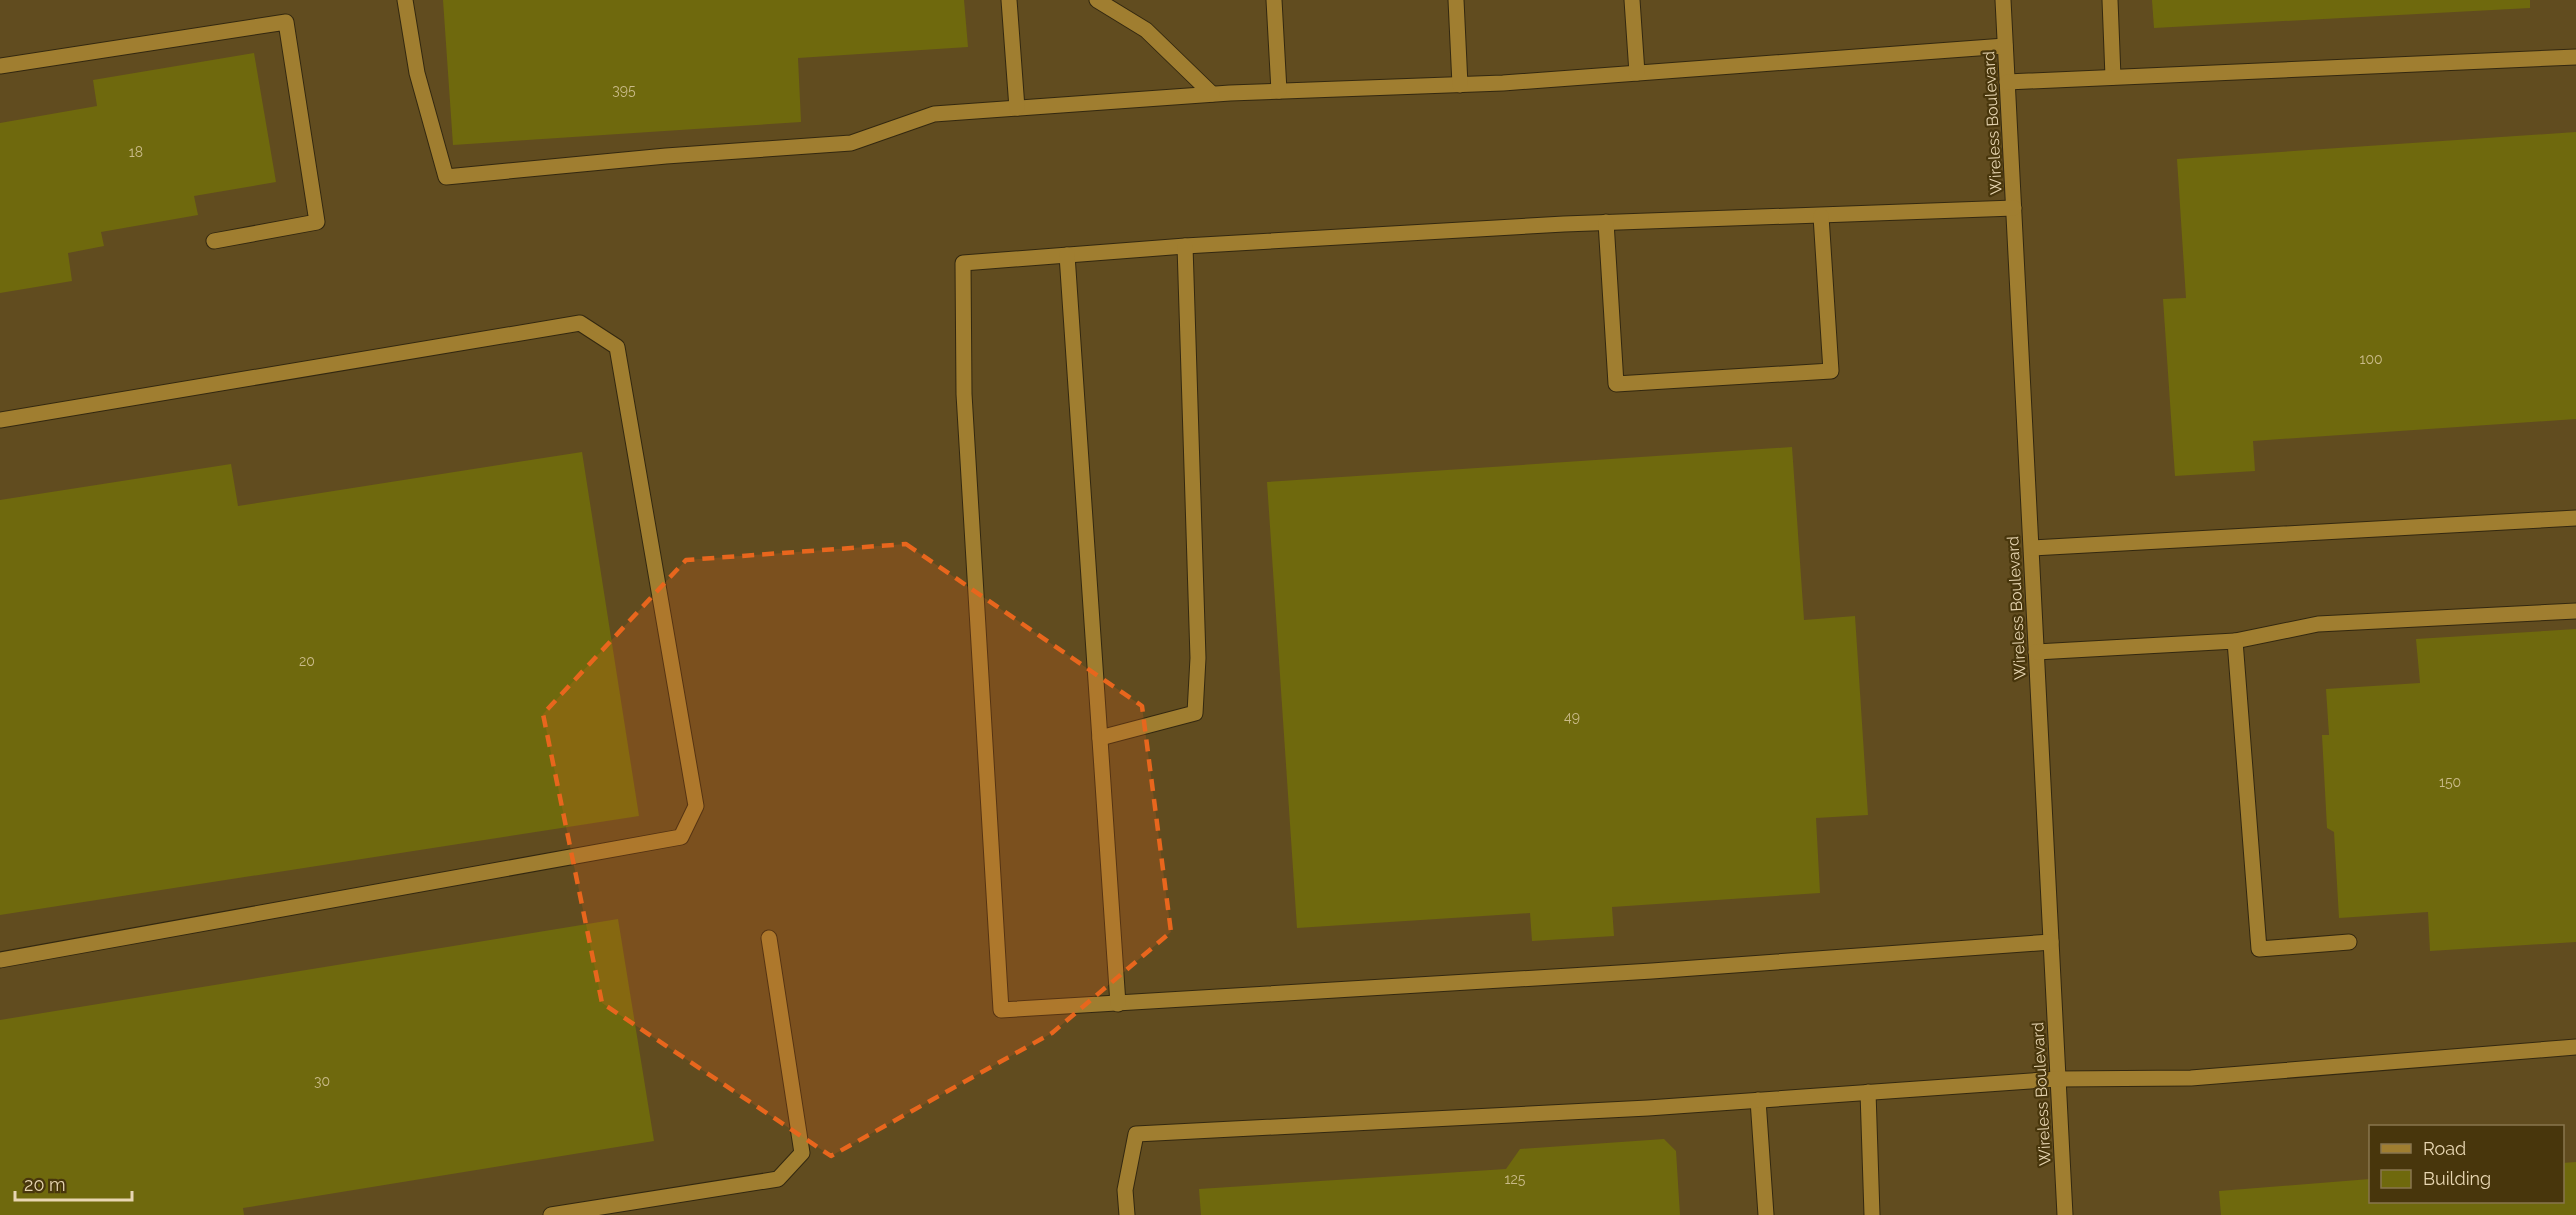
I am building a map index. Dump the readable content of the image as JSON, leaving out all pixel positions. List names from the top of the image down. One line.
{"streets":{"street":["Wireless Boulevard"]},"house_numbers":["395","18","100","20","49","150","30","125"],"legend":["Road","Building"],"scale_bar":"20 m"}
